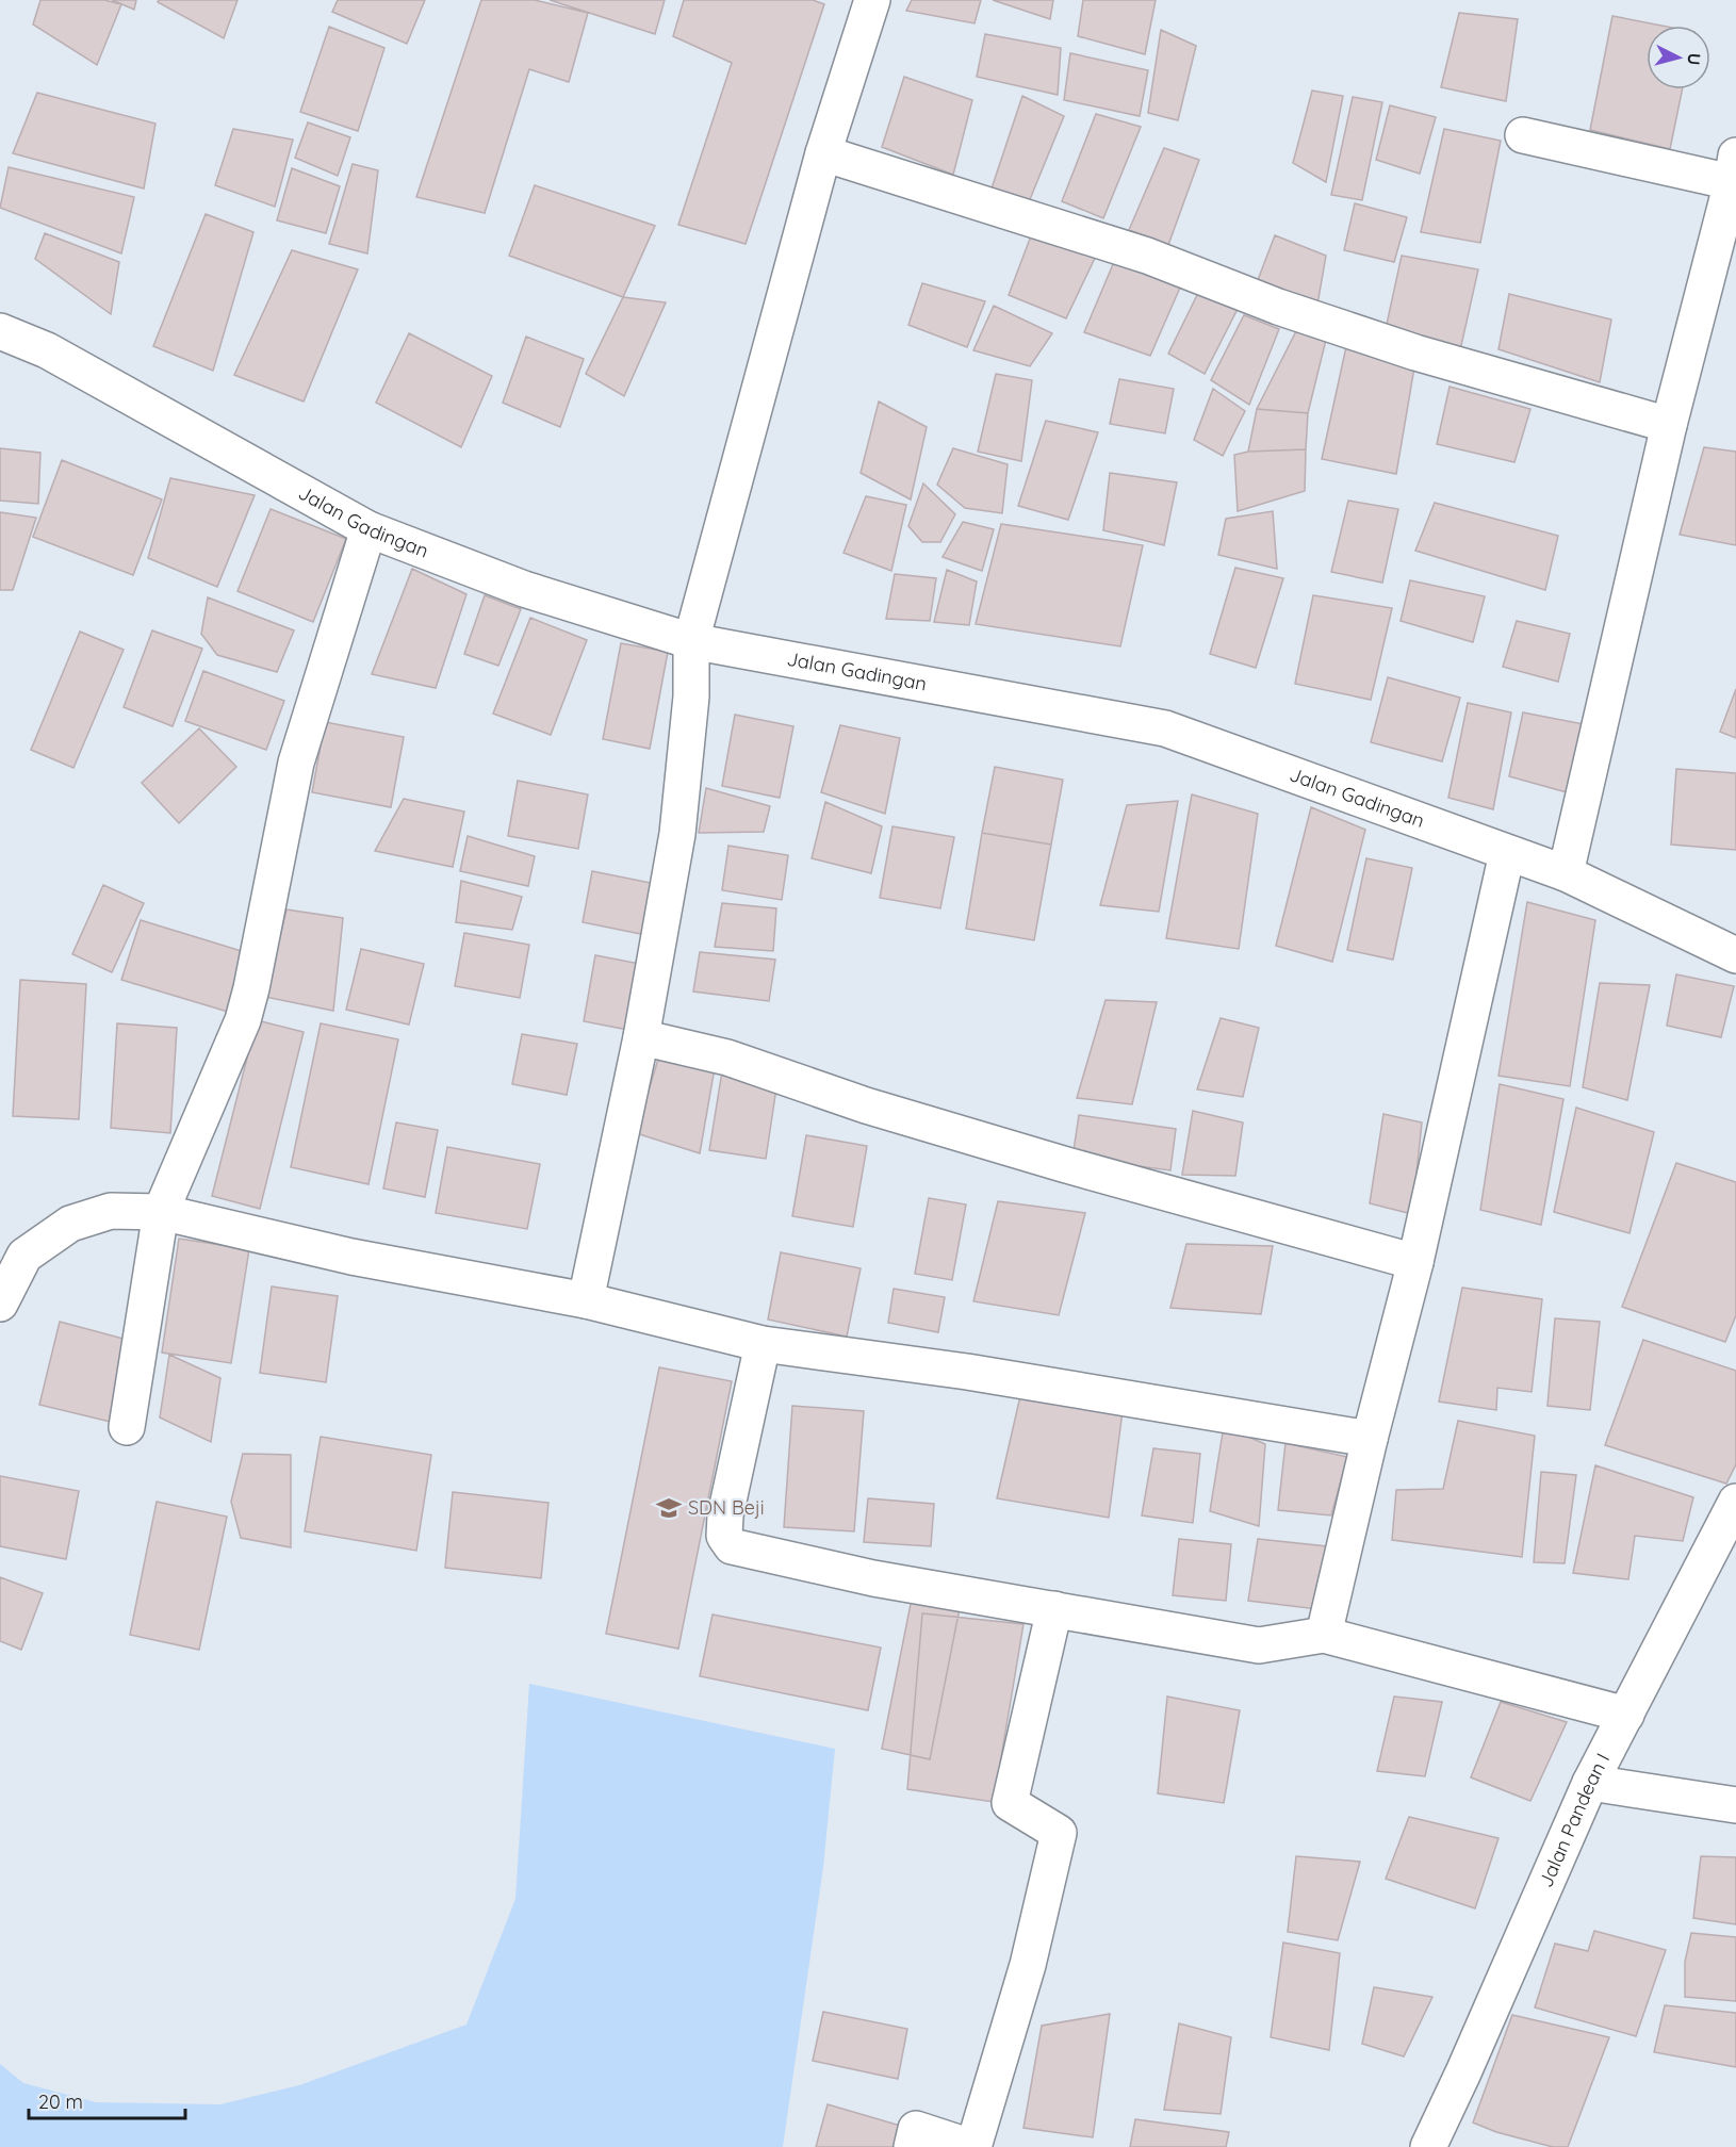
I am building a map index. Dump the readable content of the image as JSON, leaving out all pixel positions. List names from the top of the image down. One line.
{"streets":{"street":["Jalan Gadingan","Jalan Pandean I"]},"places":{"school or university":["SDN Beji"]},"scale_bar":"20 m","north":"right"}
